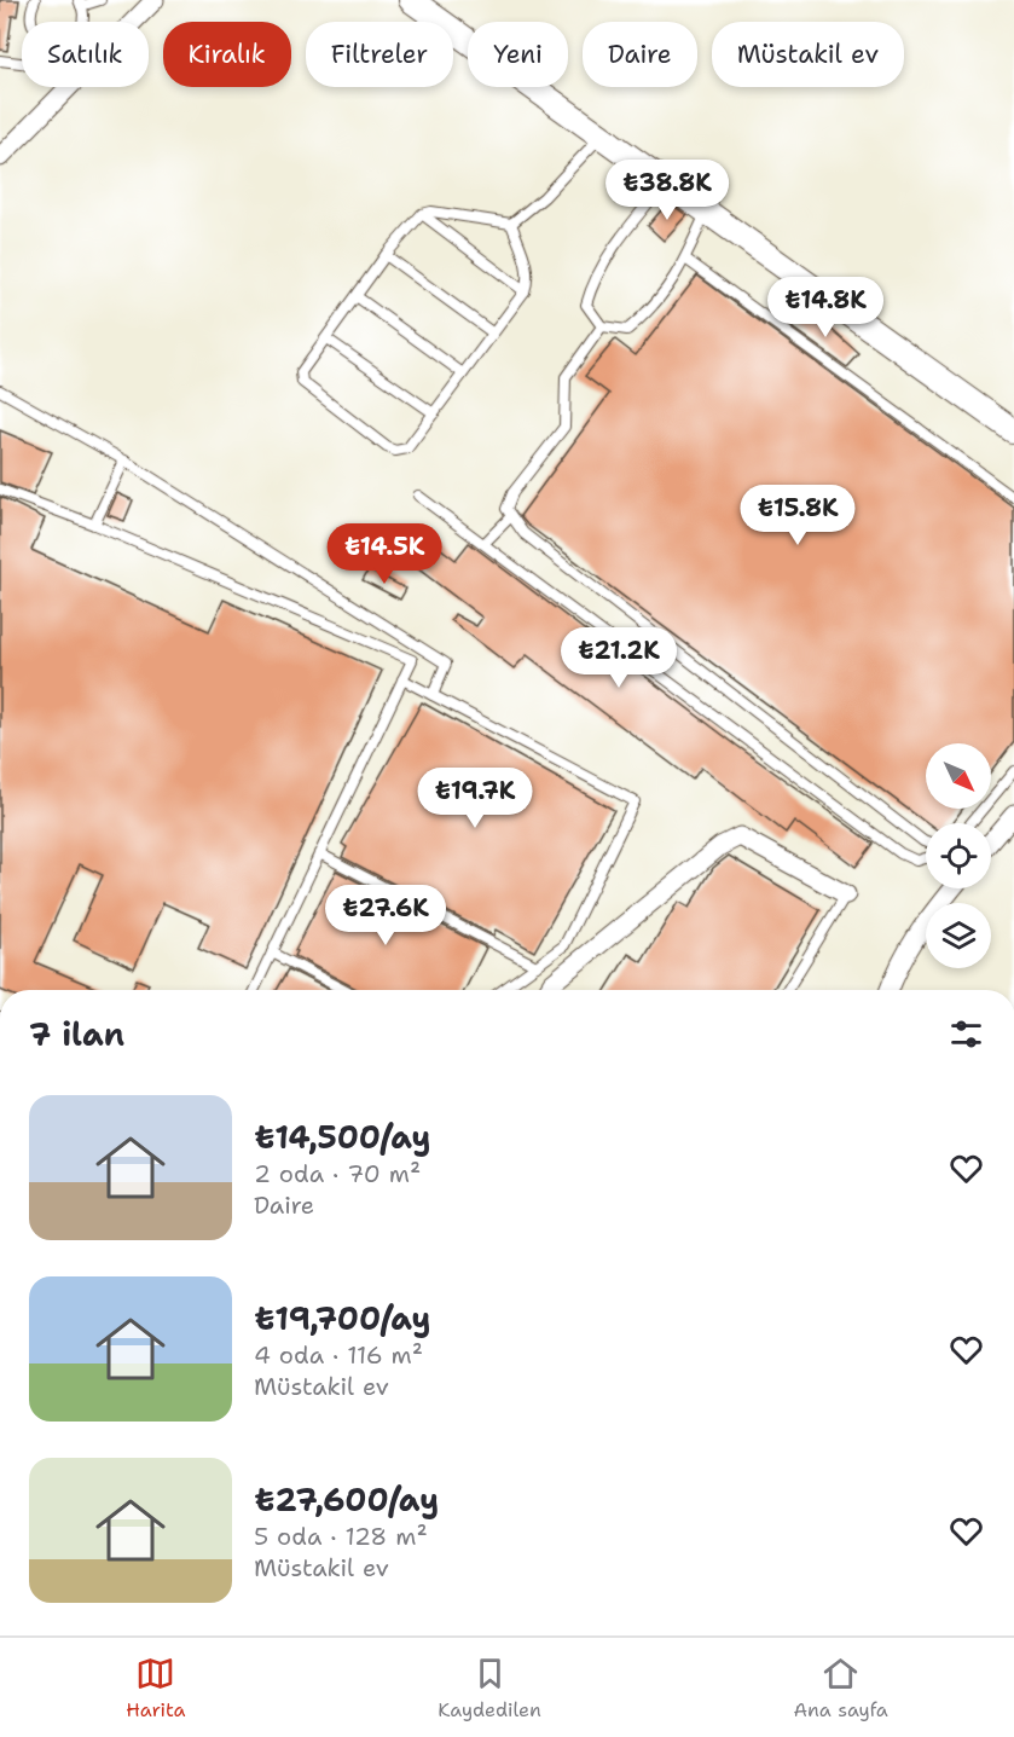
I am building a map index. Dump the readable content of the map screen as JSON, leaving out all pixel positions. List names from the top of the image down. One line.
{"north":"bottom right","page":{"chip":["Satılık","Kiralık","Filtreler","Yeni","Daire","Müstakil ev"],"price":["₺38.8K","₺14.8K","₺15.8K","₺14.5K","₺21.2K","₺19.7K","₺27.6K"],"heading":"7 ilan","list":[{"name":"₺14,500/ay","note":"2 oda · 70 m² · Daire"},{"name":"₺19,700/ay","note":"4 oda · 116 m² · Müstakil ev"},{"name":"₺27,600/ay","note":"5 oda · 128 m² · Müstakil ev"}],"tabs":["Harita","Kaydedilen","Ana sayfa"]}}
